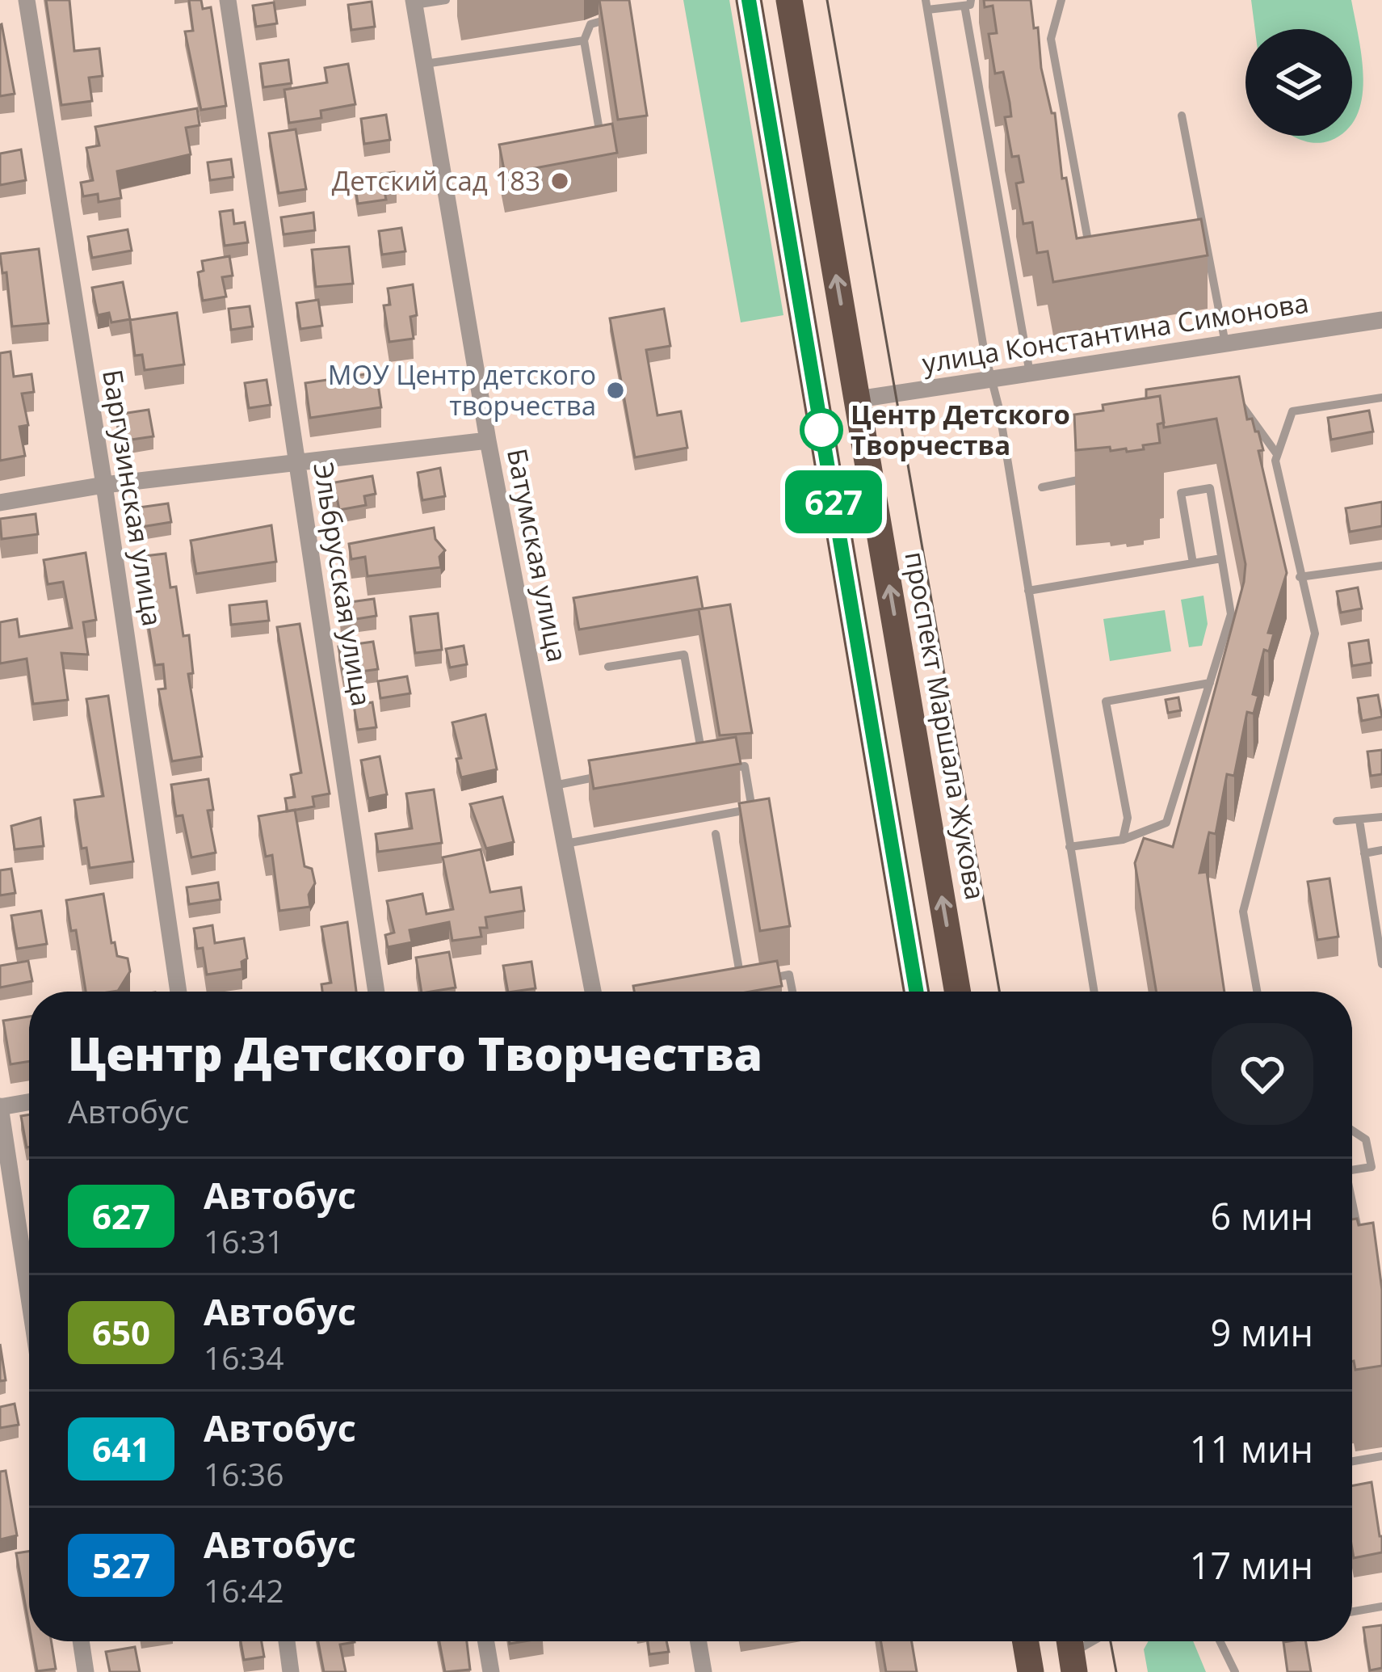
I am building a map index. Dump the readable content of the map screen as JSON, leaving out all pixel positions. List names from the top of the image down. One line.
{"streets":{"highway":["проспект Маршала Жукова"],"street":["улица Константина Симонова","Баргузинская улица","Батумская улица","Эльбрусская улица"]},"crossings":[["улица Константина Симонова","проспект Маршала Жукова"]],"places":["Детский сад 183","МОУ Центр детского творчества","Центр Детского Творчества"],"lines":["bus line 627"],"page":{"on_map":"627","heading":["Центр Детского Творчества","Автобус"],"list":[{"mark":"627","name":"Автобус","note":"16:31","value":"6 мин"},{"mark":"650","name":"Автобус","note":"16:34","value":"9 мин"},{"mark":"641","name":"Автобус","note":"16:36","value":"11 мин"},{"mark":"527","name":"Автобус","note":"16:42","value":"17 мин"}]}}
